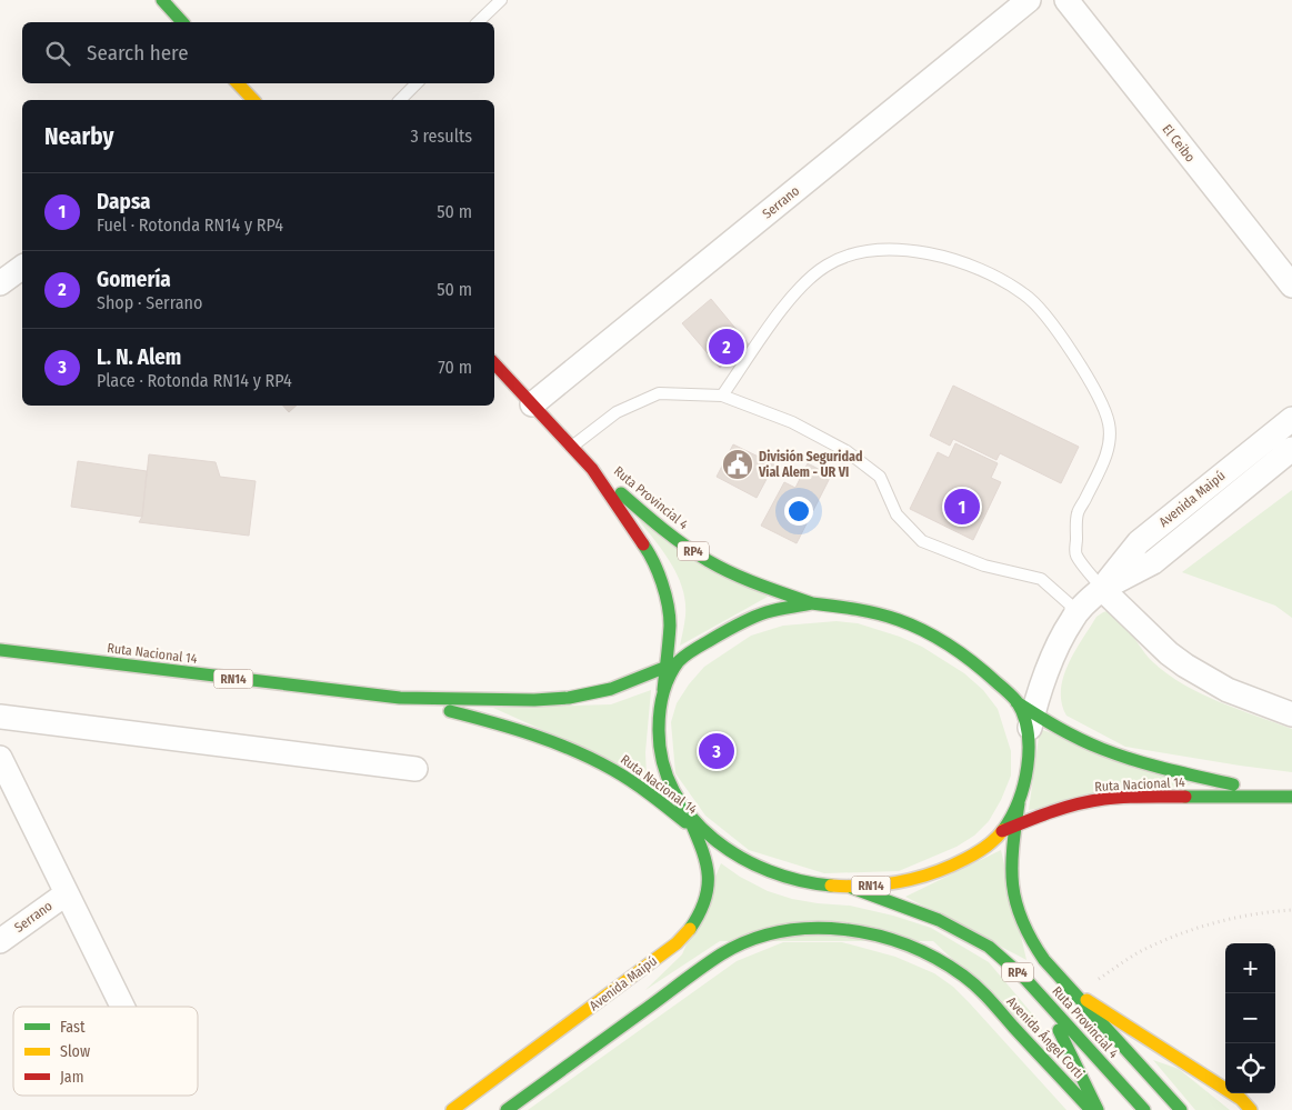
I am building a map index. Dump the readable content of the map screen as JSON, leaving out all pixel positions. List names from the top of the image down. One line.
{"streets":{"main road":["Ruta Provincial 4","Avenida Maipú","RP4","Ruta Nacional 14","RN14","Avenida Ángel Corti"],"street":["El Ceibo","Serrano"]},"crossings":[["Serrano","Ruta Provincial 4"],["Ruta Provincial 4","RP4"],["Ruta Provincial 4","Ruta Nacional 14"],["Ruta Provincial 4","RN14"],["Avenida Maipú","Ruta Nacional 14"],["Avenida Maipú","RN14"],["Ruta Nacional 14","RN14"]],"places":{"public building":["División Seguridad Vial Alem - UR VI"]},"legend":["Fast","Slow","Jam"],"page":{"search":"Search here","heading":["Nearby","3 results"],"list":[{"mark":"1","name":"Dapsa","note":"Fuel · Rotonda RN14 y RP4","value":"50 m"},{"mark":"2","name":"Gomería","note":"Shop · Serrano","value":"50 m"},{"mark":"3","name":"L. N. Alem","note":"Place · Rotonda RN14 y RP4","value":"70 m"}],"pins":["2","1","3"],"map_buttons":["+","−"]}}
